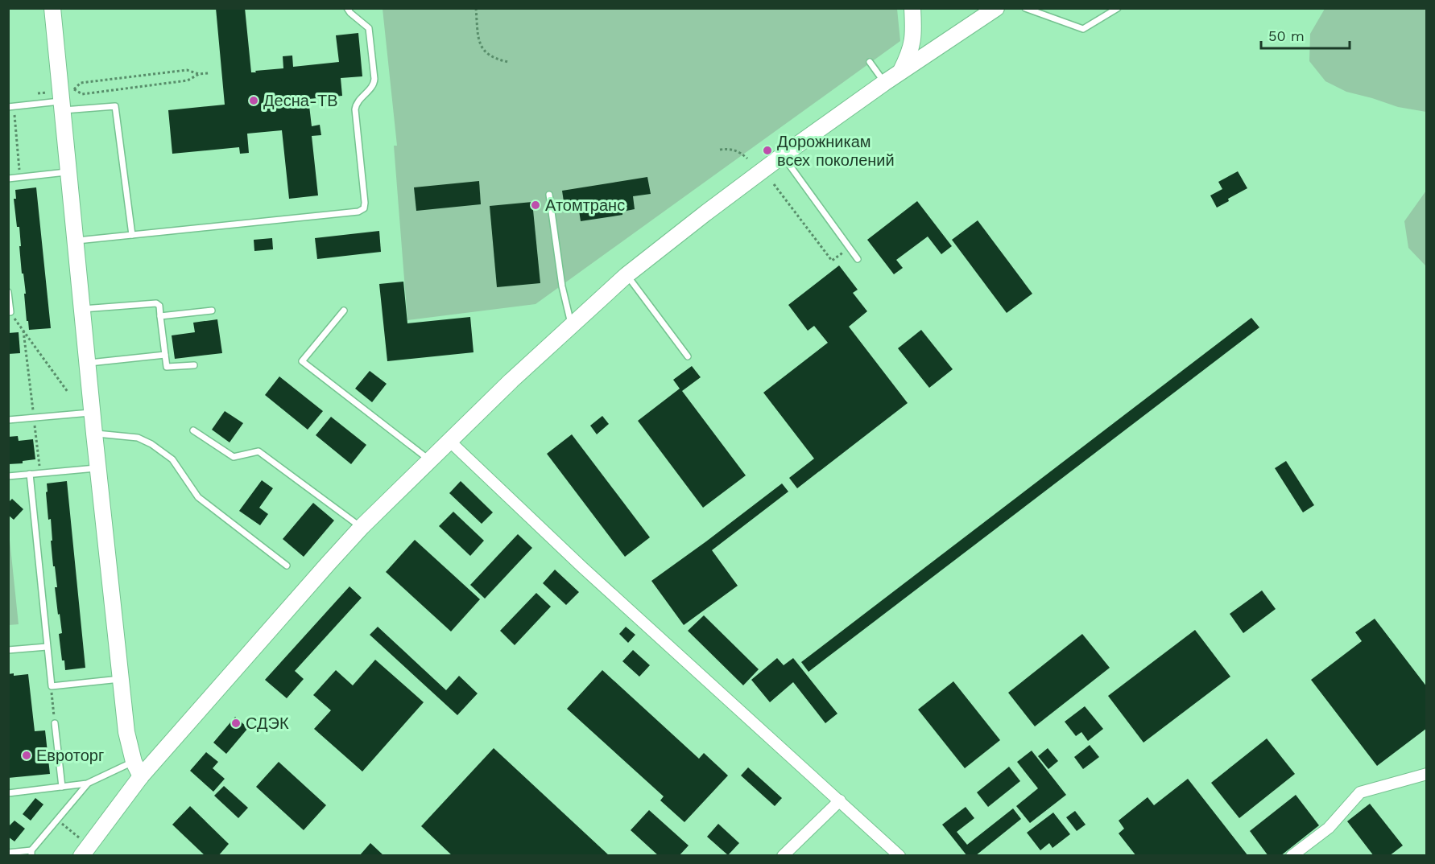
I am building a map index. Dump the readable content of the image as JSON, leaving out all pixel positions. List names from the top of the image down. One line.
{"places":["Десна-ТВ","Дорожникам всех поколений","Атомтранс","СДЭК","Евроторг"],"scale_bar":"50 m"}
